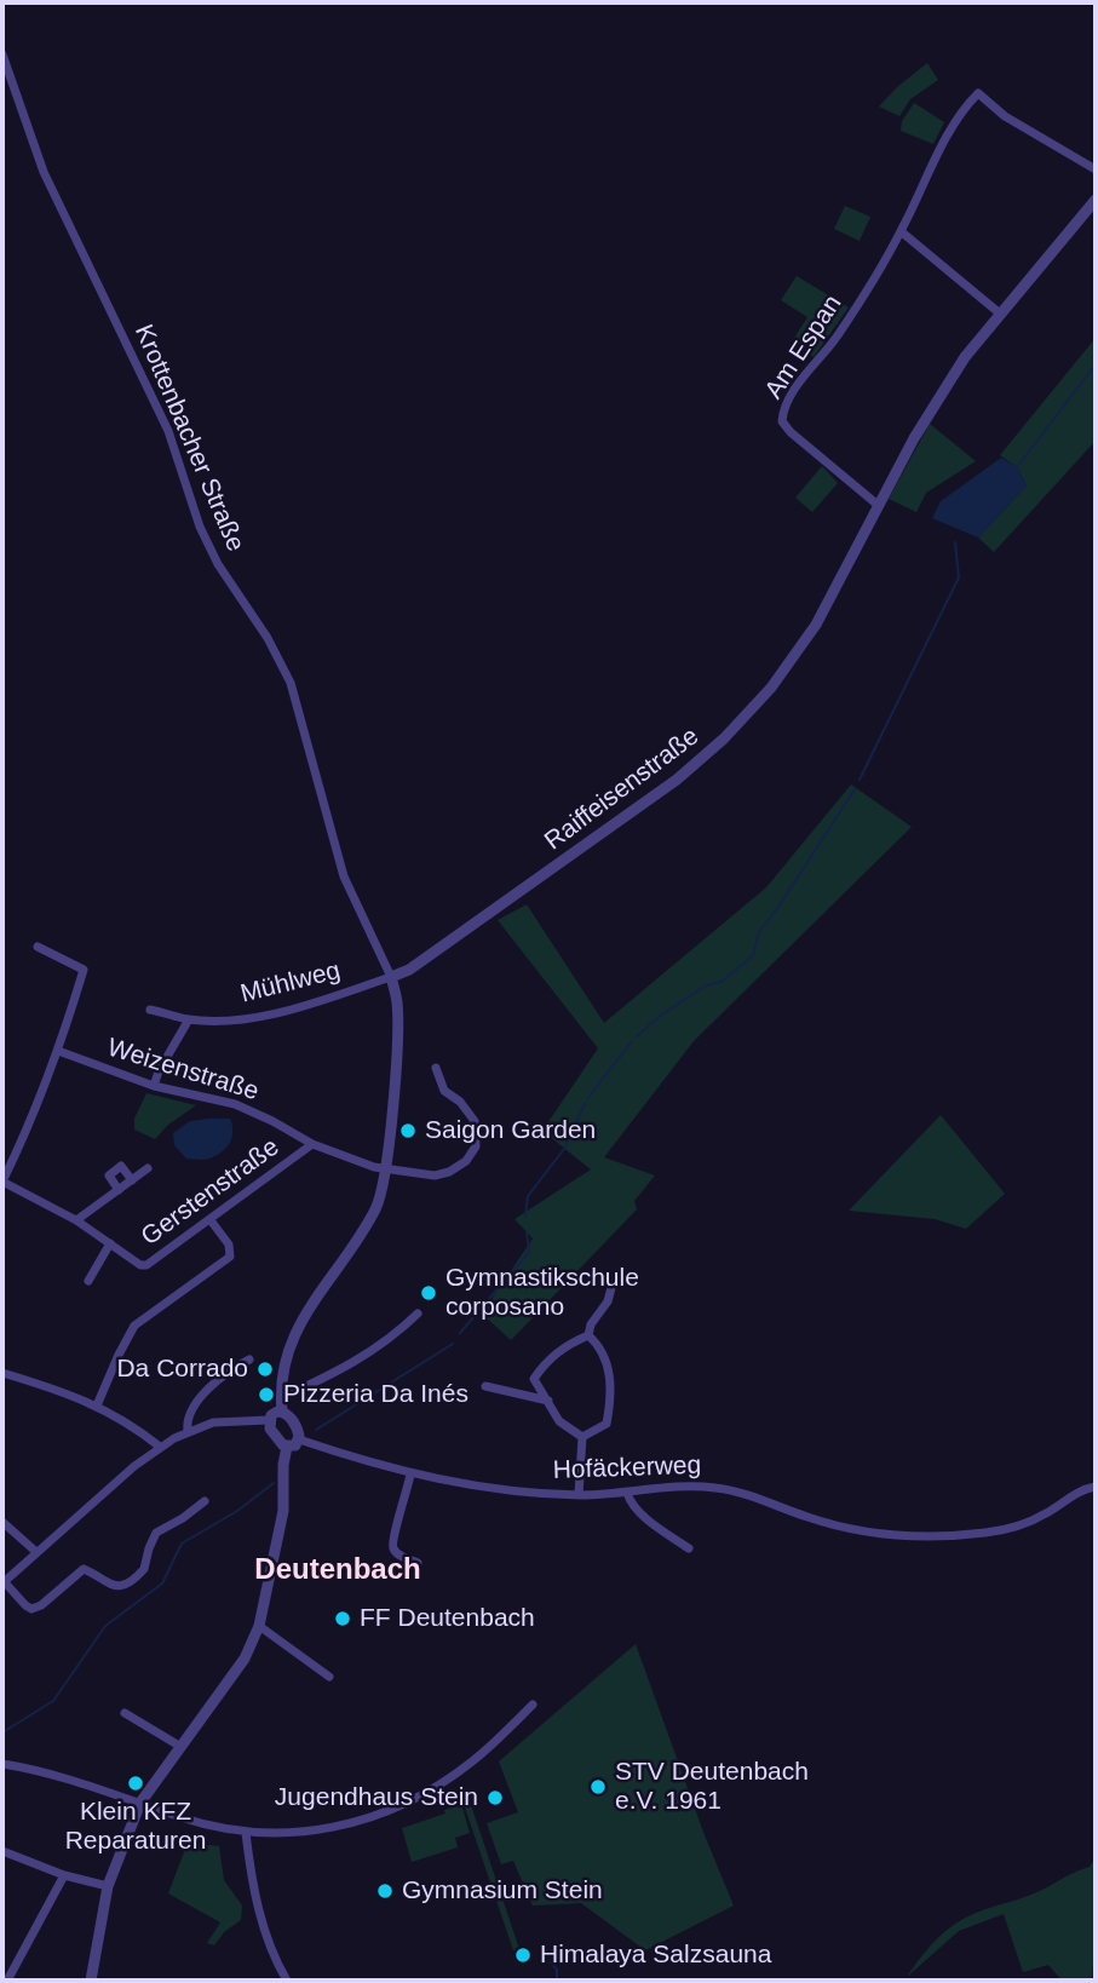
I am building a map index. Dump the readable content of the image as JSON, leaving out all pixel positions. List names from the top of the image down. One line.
{"streets":{"street":["Am Espan","Krottenbacher Straße","Raiffeisenstraße","Mühlweg","Weizenstraße","Gerstenstraße","Hofäckerweg"]},"crossings":[["Am Espan","Raiffeisenstraße"],["Krottenbacher Straße","Raiffeisenstraße"],["Krottenbacher Straße","Mühlweg"],["Raiffeisenstraße","Mühlweg"],["Weizenstraße","Gerstenstraße"]],"districts":["Deutenbach"],"places":["Saigon Garden","Gymnastikschule corposano","Da Corrado","Pizzeria Da Inés","FF Deutenbach","Klein KFZ Reparaturen","STV Deutenbach e.V. 1961","Jugendhaus Stein","Gymnasium Stein","Himalaya Salzsauna"]}
